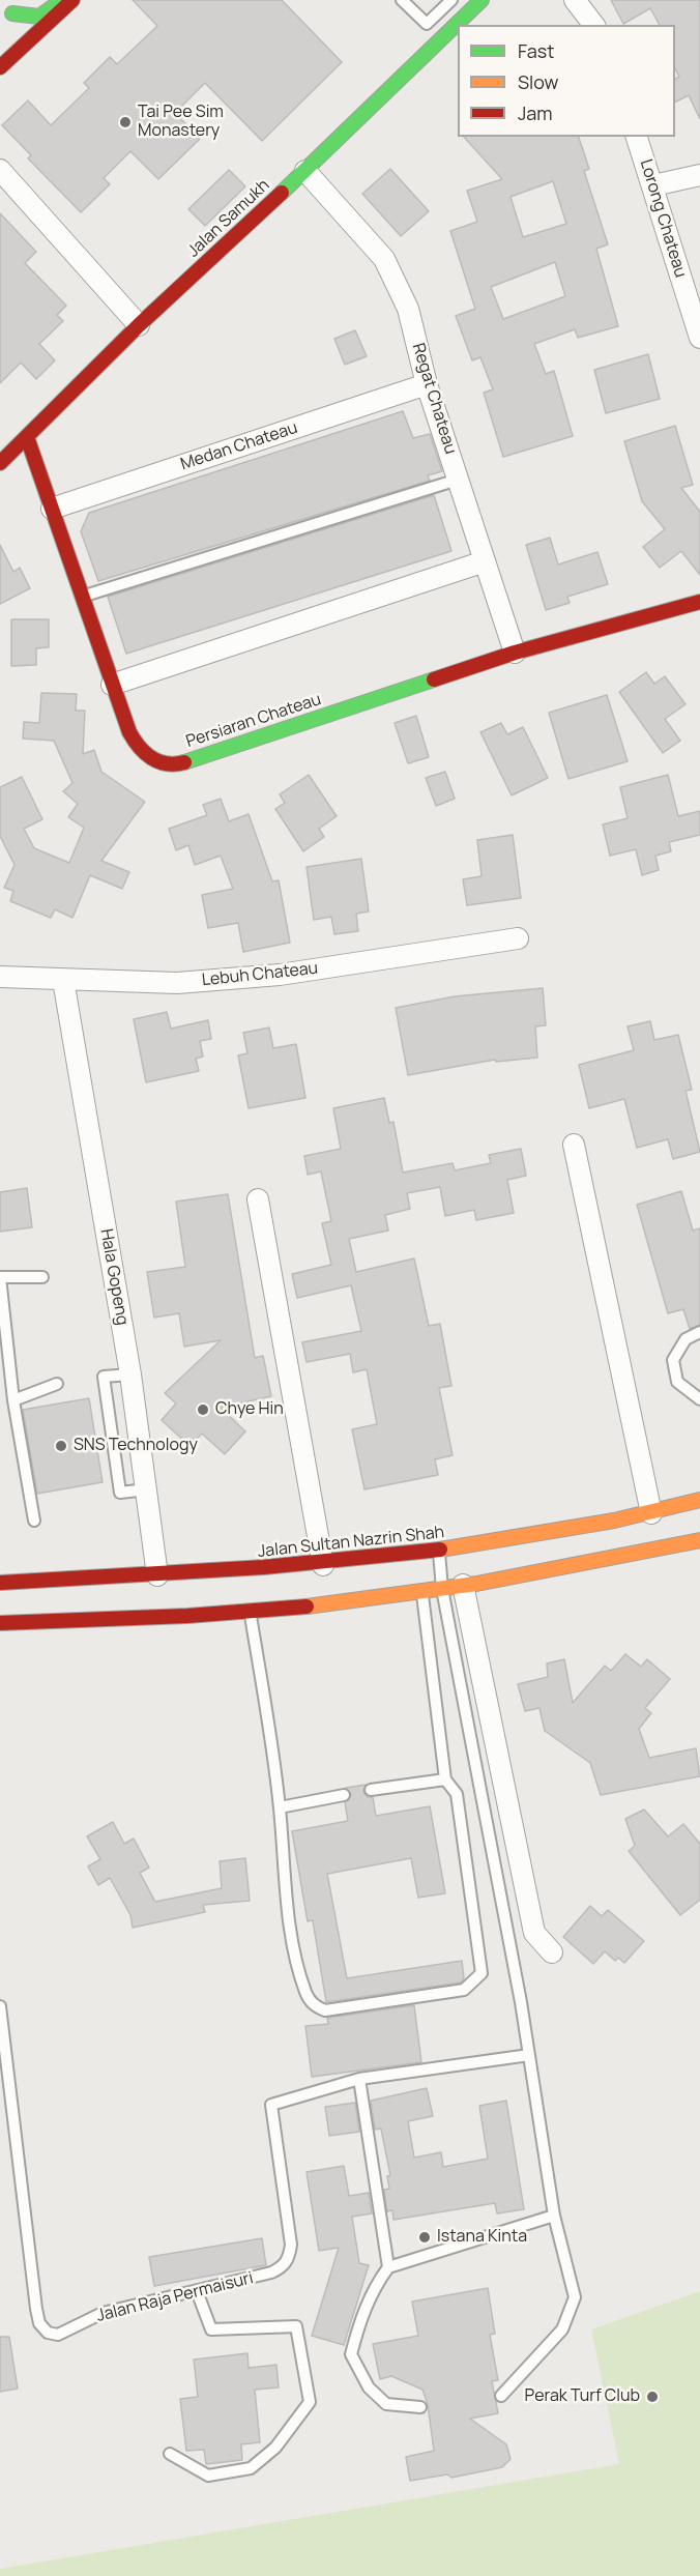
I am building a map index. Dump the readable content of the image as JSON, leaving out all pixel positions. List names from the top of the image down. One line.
{"streets":{"main road":["Jalan Samukh","Persiaran Chateau","Jalan Sultan Nazrin Shah"],"street":["Lorong Chateau","Regat Chateau","Medan Chateau","Lebuh Chateau","Hala Gopeng"],"lane":["Jalan Raja Permaisuri"]},"crossings":[["Jalan Samukh","Regat Chateau"],["Jalan Samukh","Persiaran Chateau"],["Regat Chateau","Medan Chateau"],["Regat Chateau","Persiaran Chateau"],["Medan Chateau","Persiaran Chateau"],["Lebuh Chateau","Hala Gopeng"],["Hala Gopeng","Jalan Sultan Nazrin Shah"]],"places":["Tai Pee Sim Monastery","Chye Hin","SNS Technology","Istana Kinta","Perak Turf Club"],"legend":["Fast","Slow","Jam"]}
